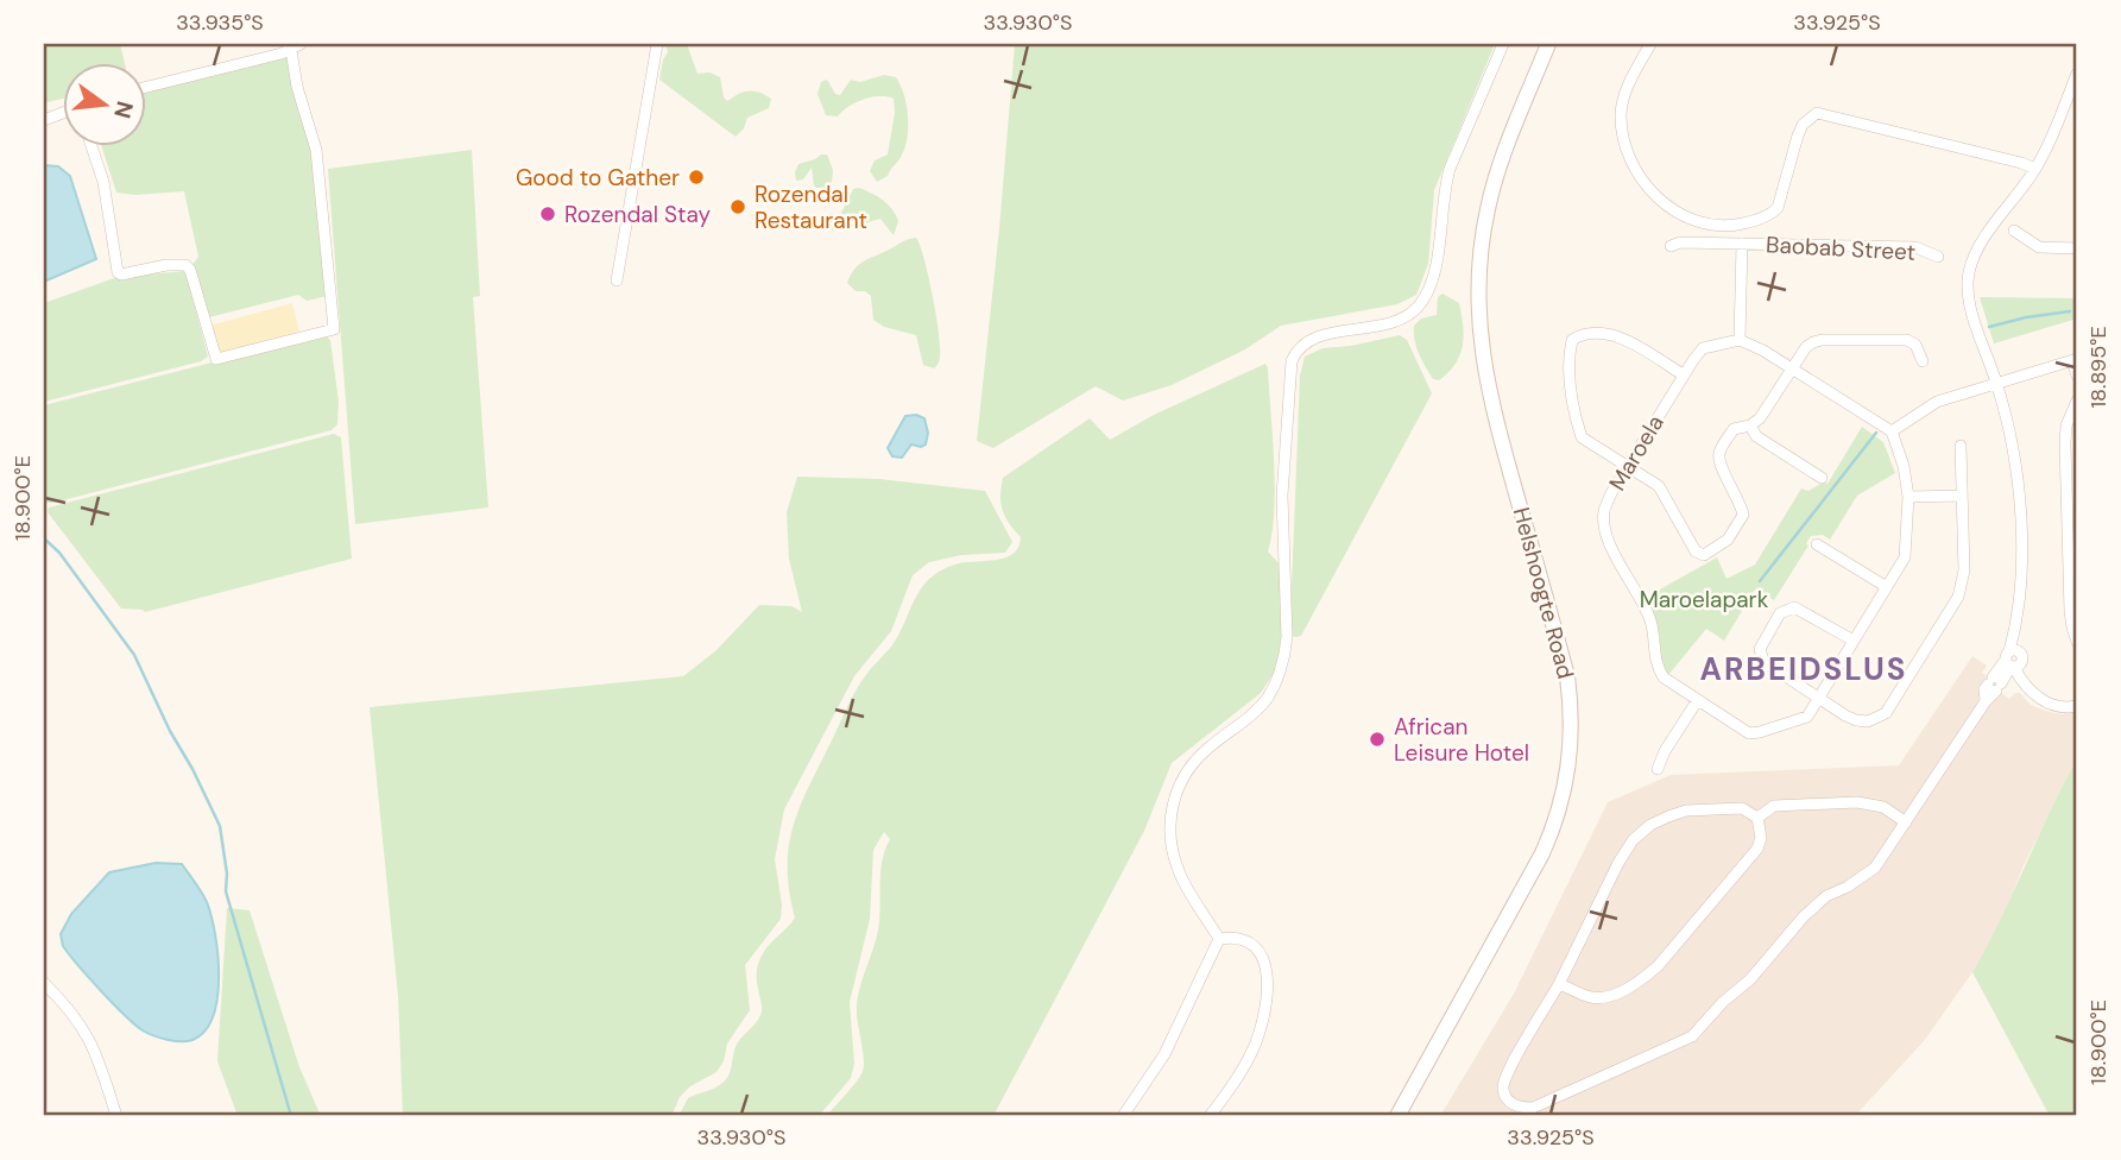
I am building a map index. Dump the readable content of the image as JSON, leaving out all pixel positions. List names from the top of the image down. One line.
{"streets":{"main road":["Helshoogte Road"],"street":["Baobab Street","Maroela"]},"crossings":[["Baobab Street","Maroela"]],"districts":["ARBEIDSLUS"],"parks":["Maroelapark"],"places":["Good to Gather","Rozendal Restaurant","Rozendal Stay","African Leisure Hotel"],"north":"right","coordinates":["33.935°S","33.930°S","33.925°S","18.895°E","18.900°E"]}
